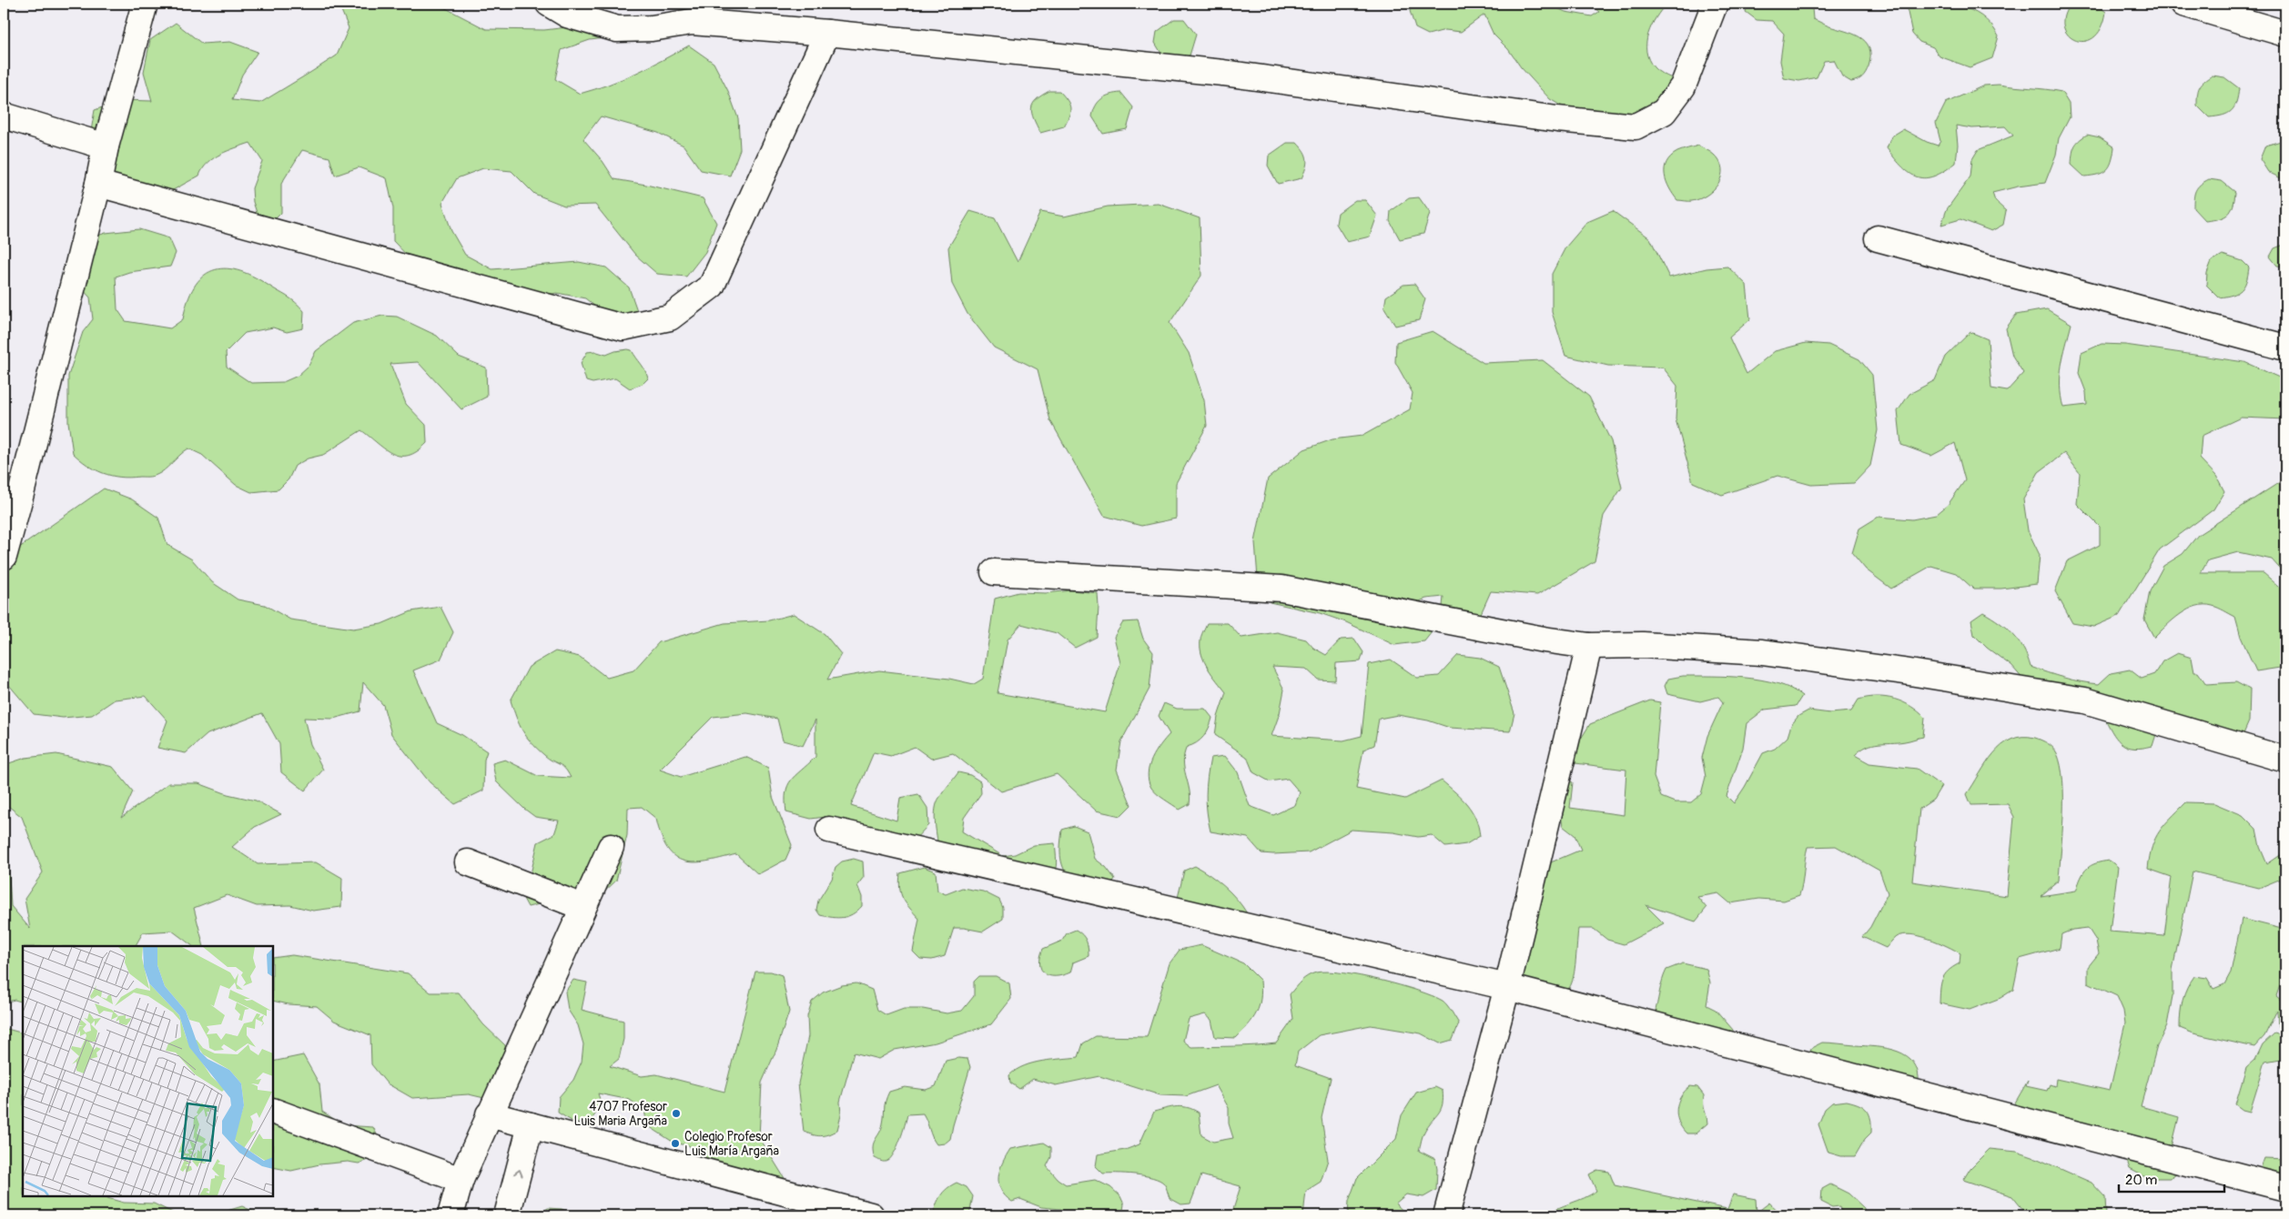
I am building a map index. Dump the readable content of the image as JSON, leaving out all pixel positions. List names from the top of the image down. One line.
{"places":["4707 Profesor Luis Maria Argaña","Colegio Profesor Luis María Argaña"],"scale_bar":"20 m"}
